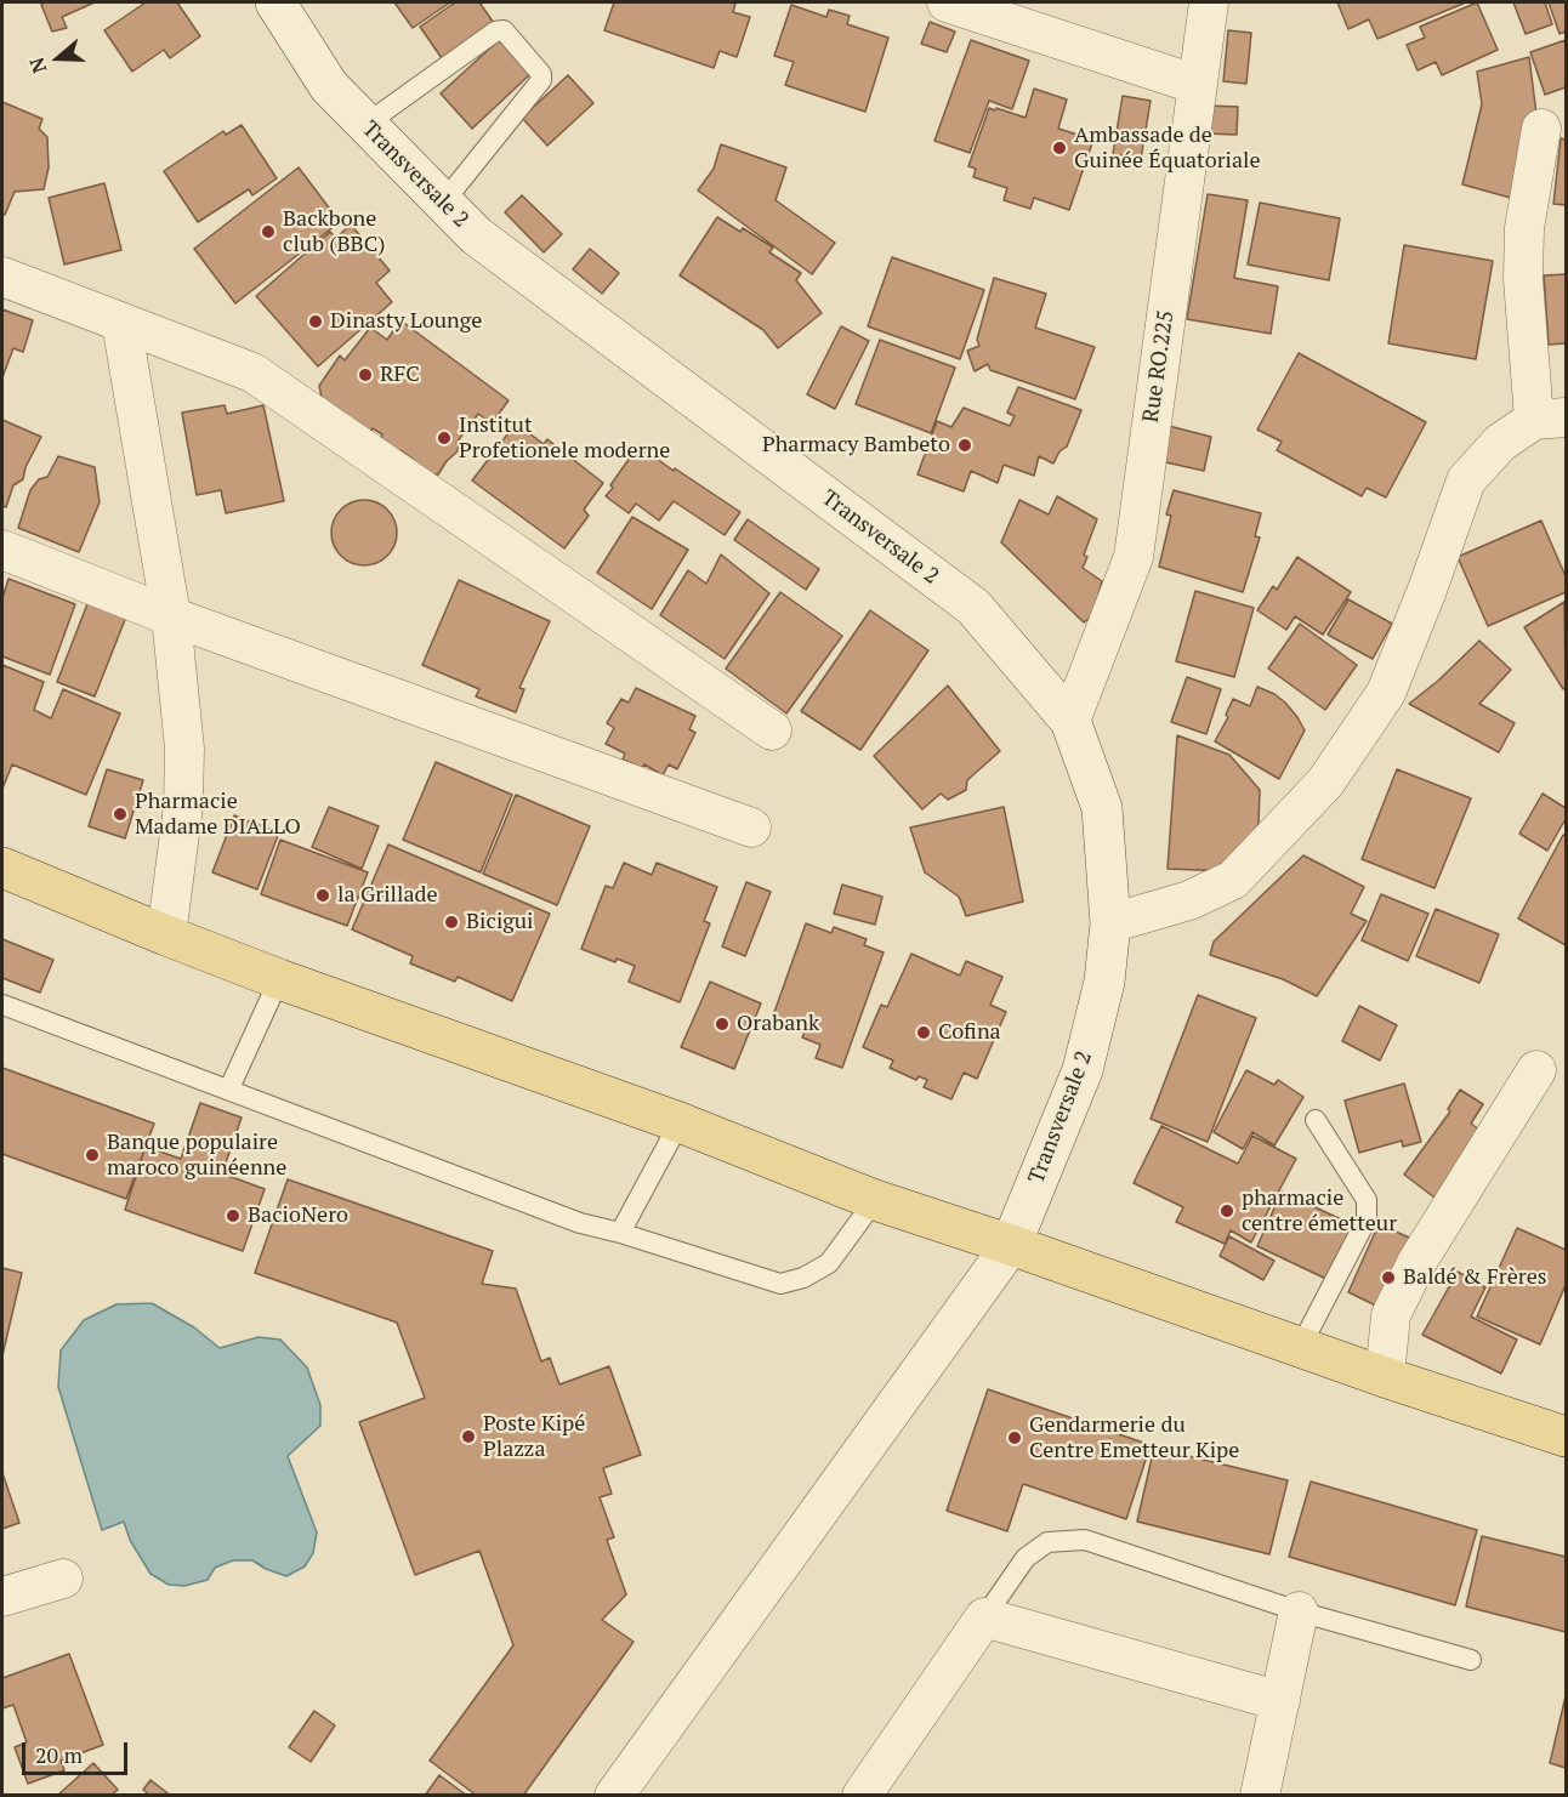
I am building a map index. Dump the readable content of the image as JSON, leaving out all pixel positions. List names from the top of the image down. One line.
{"streets":{"main road":["Transversale 2"],"street":["Rue RO.225"]},"crossings":[["Transversale 2","Rue RO.225"]],"places":["Ambassade de Guinée Équatoriale","Backbone club (BBC)","Dinasty Lounge","RFC","Institut Profetionele moderne","Pharmacy Bambeto","Pharmacie Madame DIALLO","la Grillade","Bicigui","Orabank","Cofina","Banque populaire maroco guinéenne","pharmacie centre émetteur","BacioNero","Baldé & Frères","Poste Kipé Plazza","Gendarmerie du Centre Emetteur Kipe"],"scale_bar":"20 m","north":"left"}
